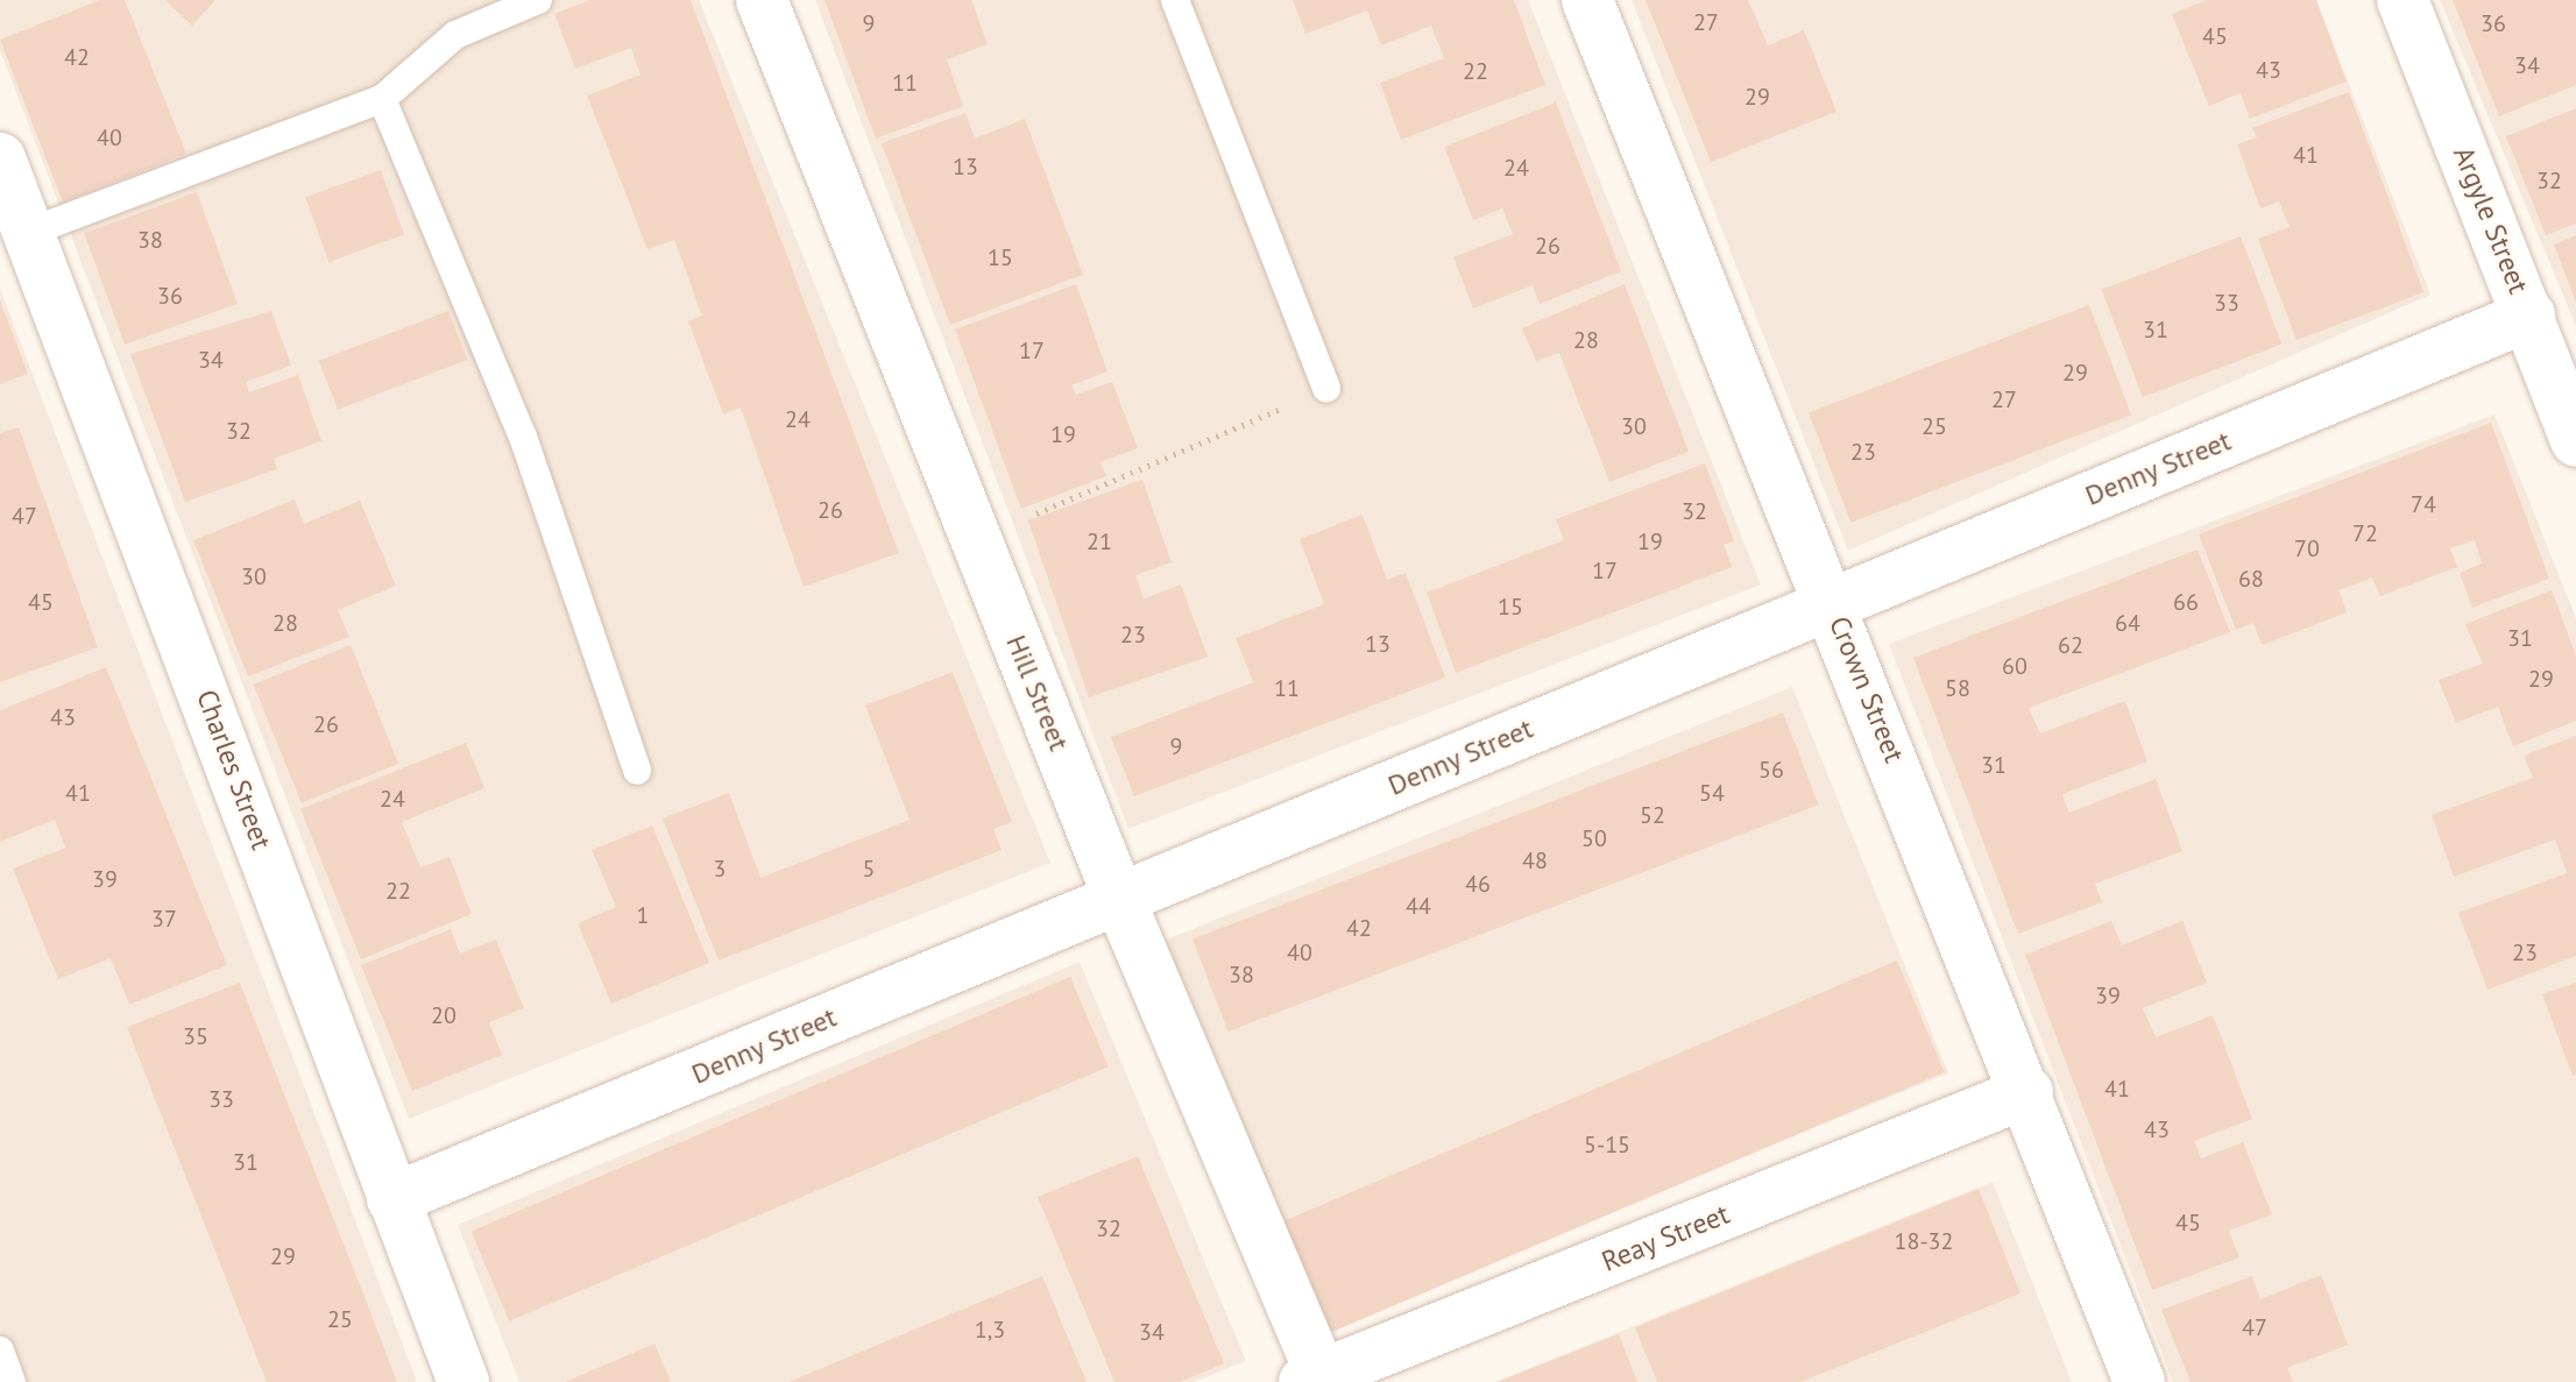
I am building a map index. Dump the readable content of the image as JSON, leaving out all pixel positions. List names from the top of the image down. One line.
{"streets":{"street":["Argyle Street","Denny Street","Crown Street","Hill Street","Charles Street","Reay Street"]},"crossings":[["Argyle Street","Denny Street"],["Denny Street","Crown Street"],["Denny Street","Hill Street"],["Denny Street","Charles Street"],["Crown Street","Reay Street"],["Hill Street","Reay Street"]],"house_numbers":["27","9","36","45","42","34","43","22","11","29","40","41","13","24","32","38","26","15","36","33","31","28","17","34","29","27","24","30","25","32","19","23","74","26","32","47","72","21","19","70","17","30","68","45","66","15","28","64","23","31","13","62","60","29","11","58","43","26","9","31","56","41","54","24","52","50","48","3","5","39","46","22","44","1","37","42","40","23","38","39","20","35","41","33","43","5-15","31","45","32","18-32","29","25","47","1,3","34"]}
